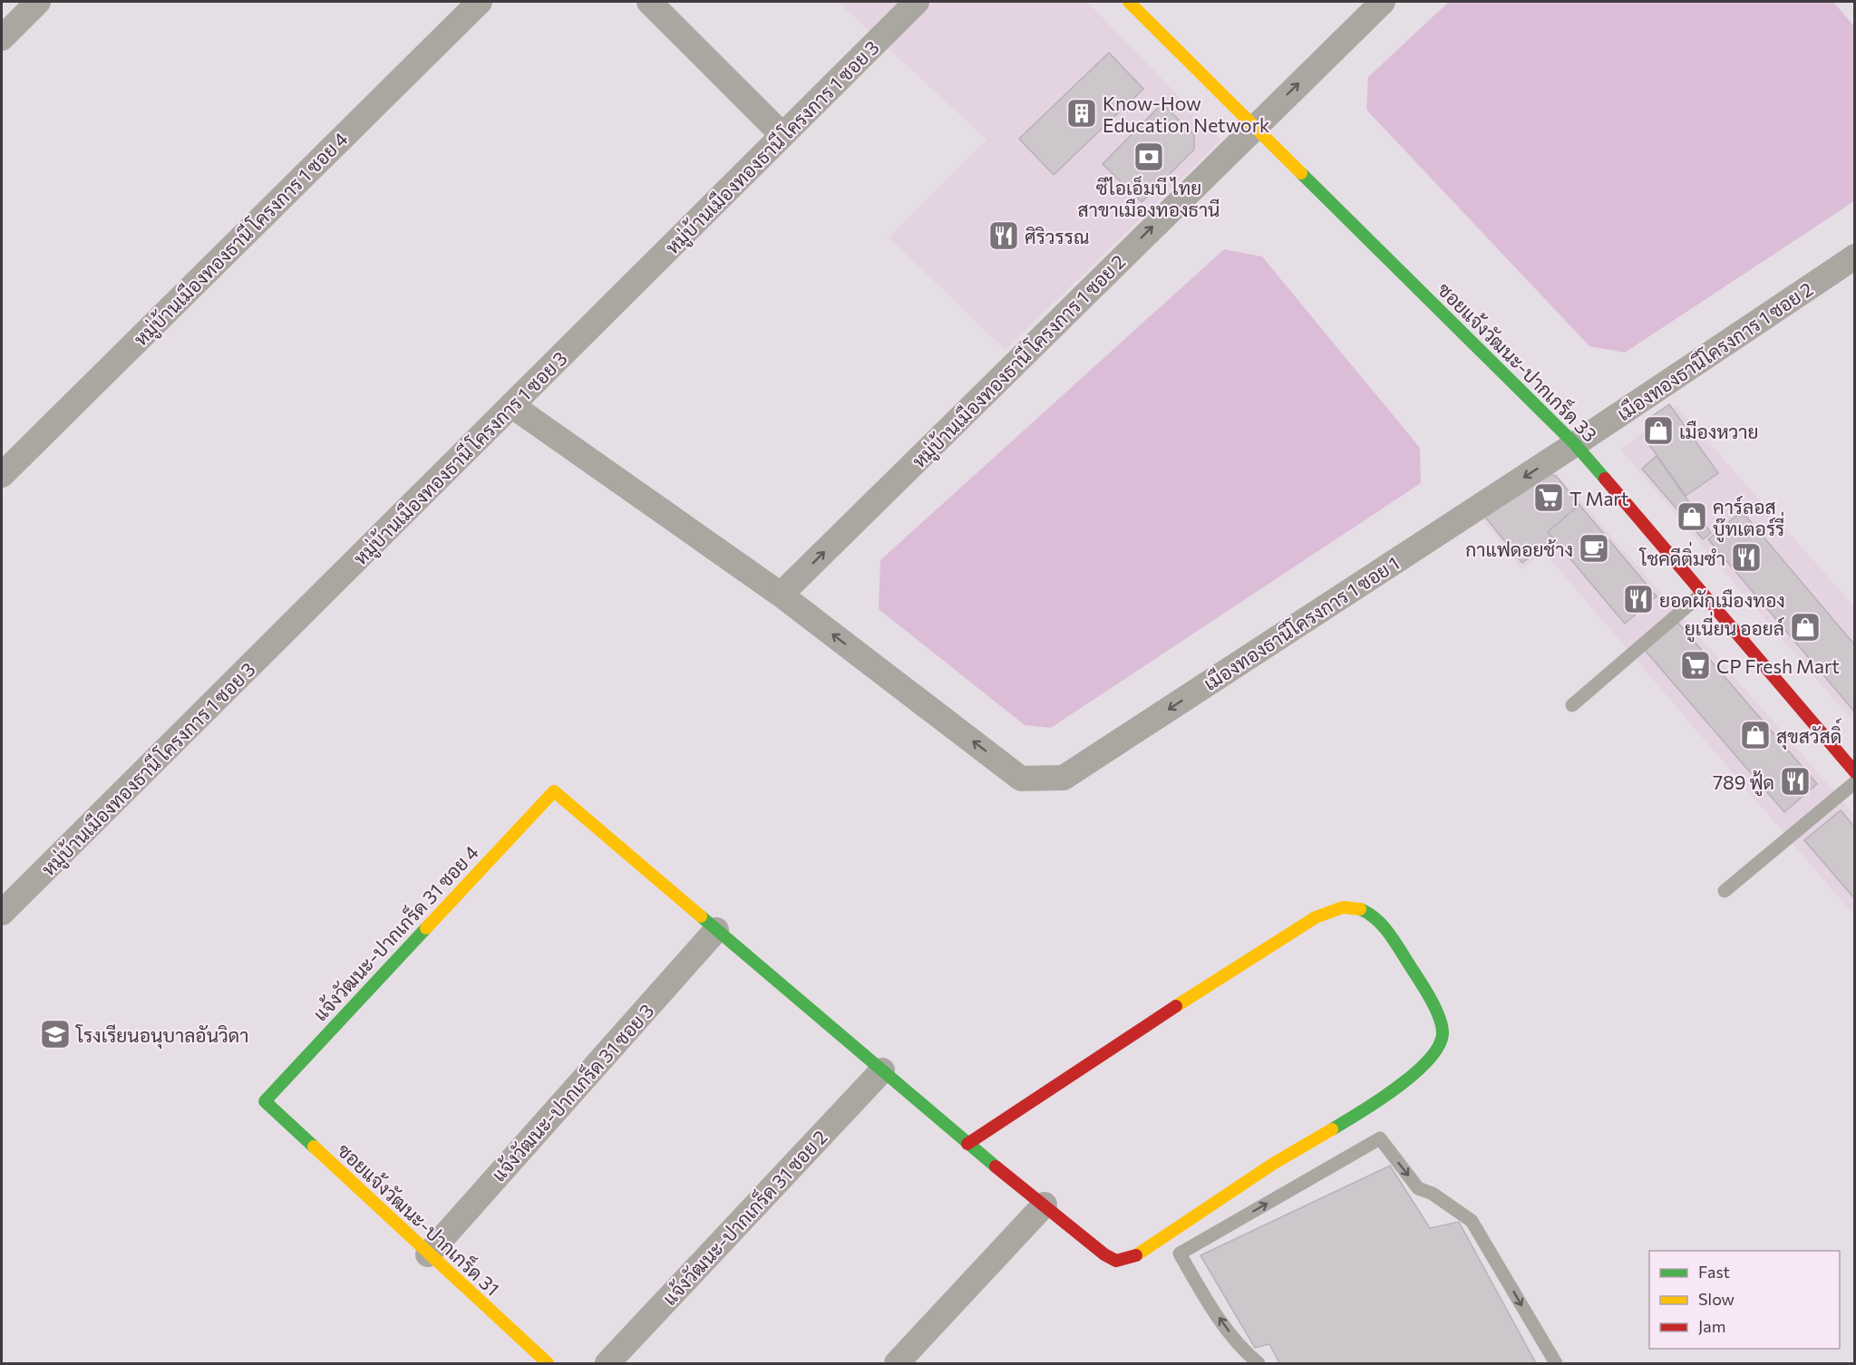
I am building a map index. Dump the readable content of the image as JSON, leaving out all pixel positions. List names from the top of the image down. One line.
{"streets":{"street":["หมู่บ้านเมืองทองธานี โครงการ 1 ซอย 3","หมู่บ้านเมืองทองธานี โครงการ 1 ซอย 4","เมืองทองธานีโครงการ 1 ซอย 2","หมู่บ้านเมืองทองธานี โครงการ 1 ซอย 2","ซอยแจ้งวัฒนะ-ปากเกร็ด 33","เมืองทองธานีโครงการ 1 ซอย 1","แจ้งวัฒนะ-ปากเกร็ด 31 ซอย 4","แจ้งวัฒนะ-ปากเกร็ด 31 ซอย 3","แจ้งวัฒนะ-ปากเกร็ด 31 ซอย 2","ซอยแจ้งวัฒนะ-ปากเกร็ด 31"]},"crossings":[["เมืองทองธานีโครงการ 1 ซอย 2","ซอยแจ้งวัฒนะ-ปากเกร็ด 33"],["เมืองทองธานีโครงการ 1 ซอย 2","เมืองทองธานีโครงการ 1 ซอย 1"],["หมู่บ้านเมืองทองธานี โครงการ 1 ซอย 2","ซอยแจ้งวัฒนะ-ปากเกร็ด 33"],["หมู่บ้านเมืองทองธานี โครงการ 1 ซอย 2","เมืองทองธานีโครงการ 1 ซอย 1"],["ซอยแจ้งวัฒนะ-ปากเกร็ด 33","เมืองทองธานีโครงการ 1 ซอย 1"],["แจ้งวัฒนะ-ปากเกร็ด 31 ซอย 4","แจ้งวัฒนะ-ปากเกร็ด 31 ซอย 3"],["แจ้งวัฒนะ-ปากเกร็ด 31 ซอย 4","ซอยแจ้งวัฒนะ-ปากเกร็ด 31"],["แจ้งวัฒนะ-ปากเกร็ด 31 ซอย 3","ซอยแจ้งวัฒนะ-ปากเกร็ด 31"]],"one_way":["หมู่บ้านเมืองทองธานี โครงการ 1 ซอย 2","เมืองทองธานีโครงการ 1 ซอย 1"],"places":{"building":["Know-How Education Network"],"bank":["ซีไอเอ็มบี ไทย สาขาเมืองทองธานี"],"restaurant":["ศิริวรรณ","โชคดีติ่มซำ","ยอดผักเมืองทอง","789 ฟู้ด"],"shop":["เมืองหวาย","คาร์ลอส บู๊ทเตอร์รี่","ยูเนี่ยน ออยล์","สุขสวัสดิ์"],"supermarket":["T Mart","CP Fresh Mart"],"cafe":["กาแฟดอยช้าง"],"school or university":["โรงเรียนอนุบาลอันวิดา"]},"legend":["Fast","Slow","Jam"]}
